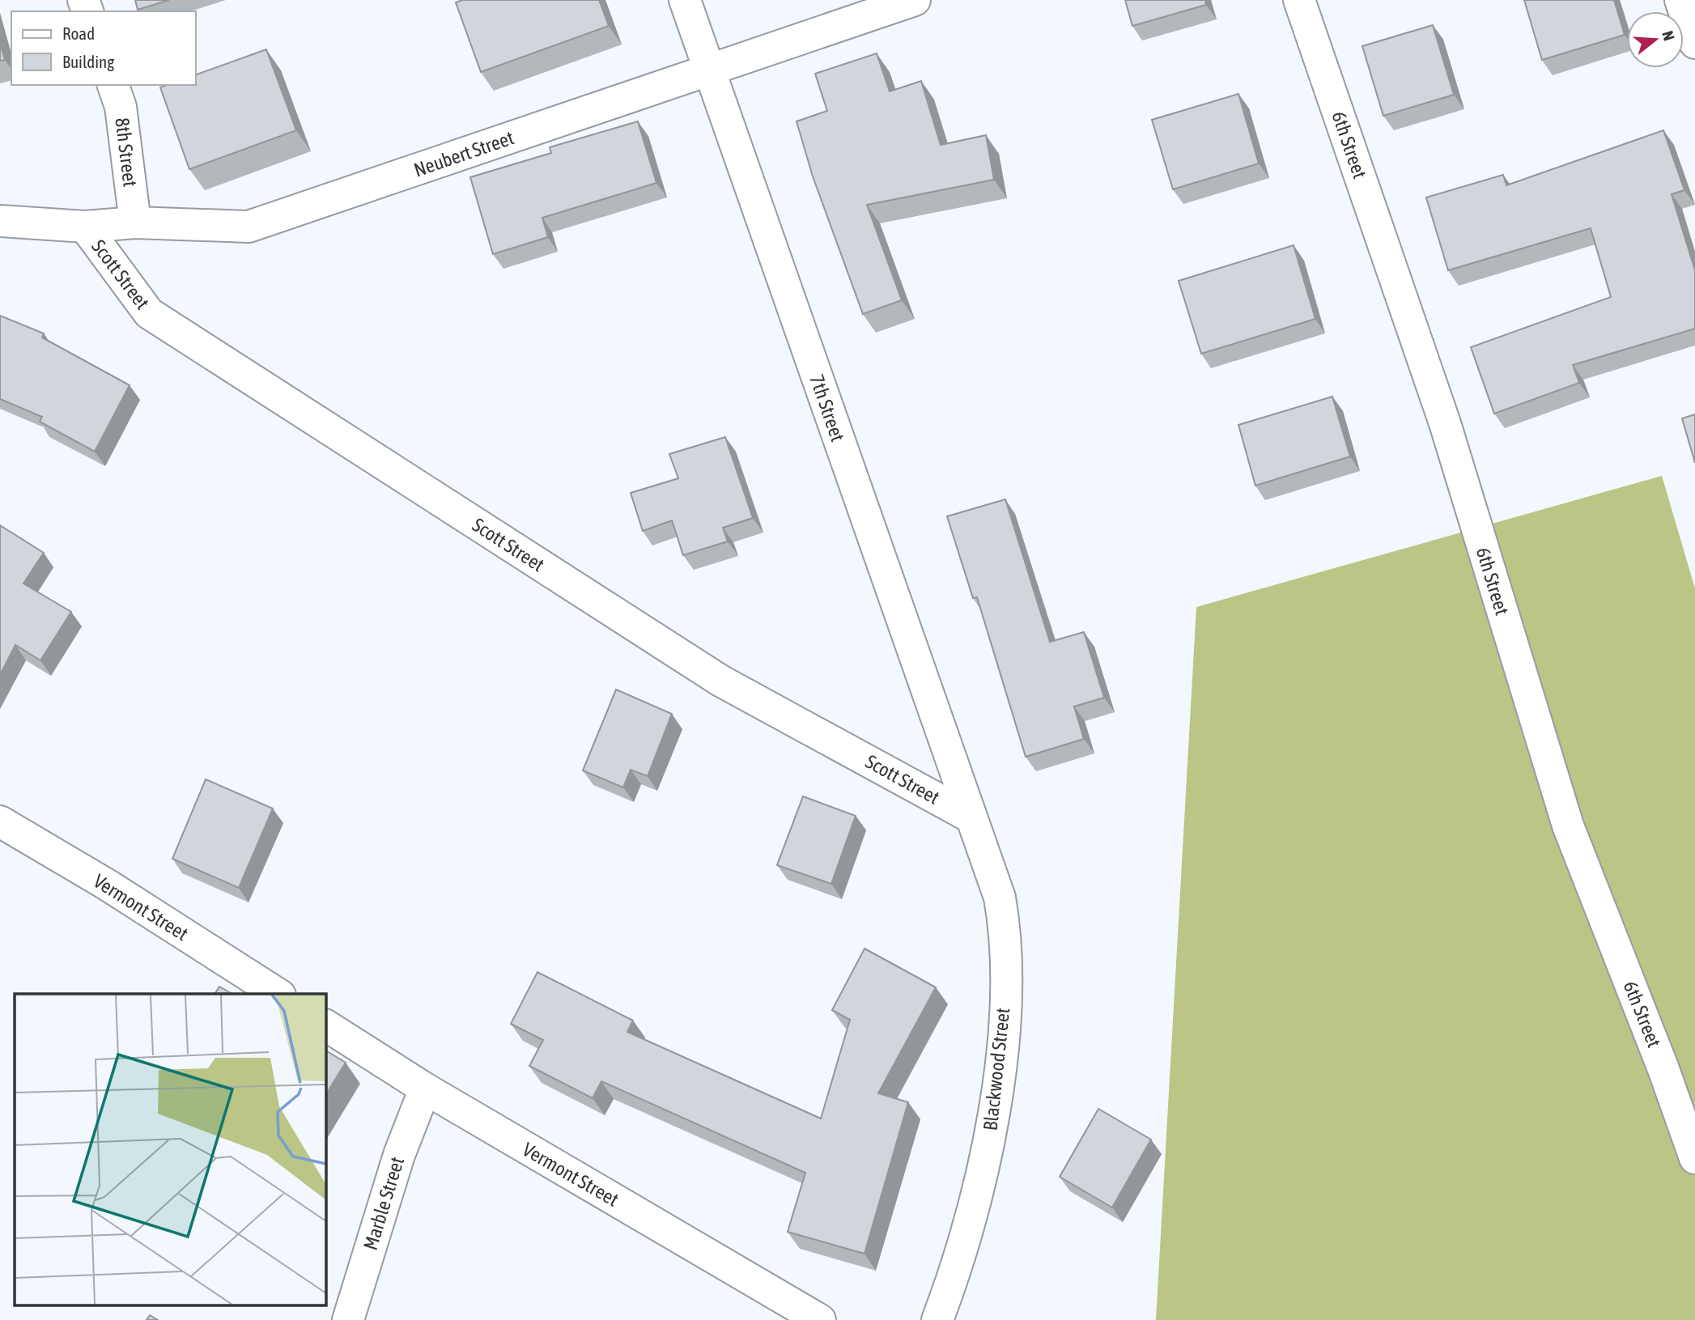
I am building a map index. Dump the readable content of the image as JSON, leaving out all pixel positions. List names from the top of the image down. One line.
{"streets":{"street":["6th Street","8th Street","Neubert Street","Scott Street","7th Street","Vermont Street","Blackwood Street","Marble Street"]},"crossings":[["8th Street","Neubert Street"],["Neubert Street","Scott Street"],["Neubert Street","7th Street"],["Scott Street","7th Street"],["Scott Street","Blackwood Street"],["7th Street","Blackwood Street"],["Vermont Street","Marble Street"]],"legend":["Road","Building"],"north":"right"}
